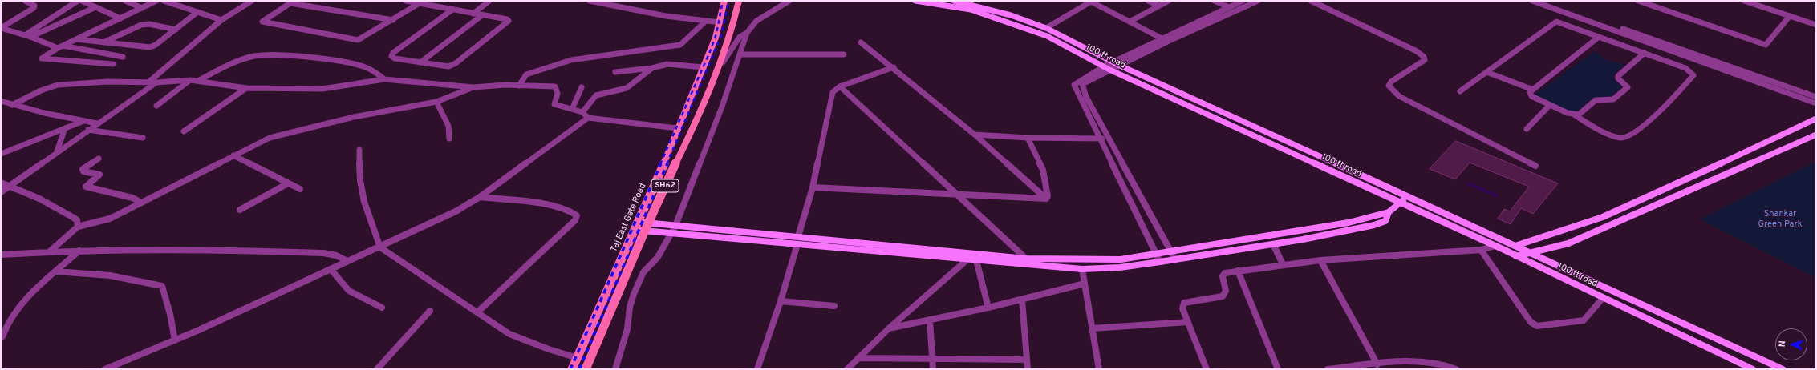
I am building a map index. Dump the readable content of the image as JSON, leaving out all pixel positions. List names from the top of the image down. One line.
{"streets":{"main road":["SH62","Taj East Gate Road"],"street":["100 ft road"]},"parks":["Shankar Green Park"],"north":"left"}
